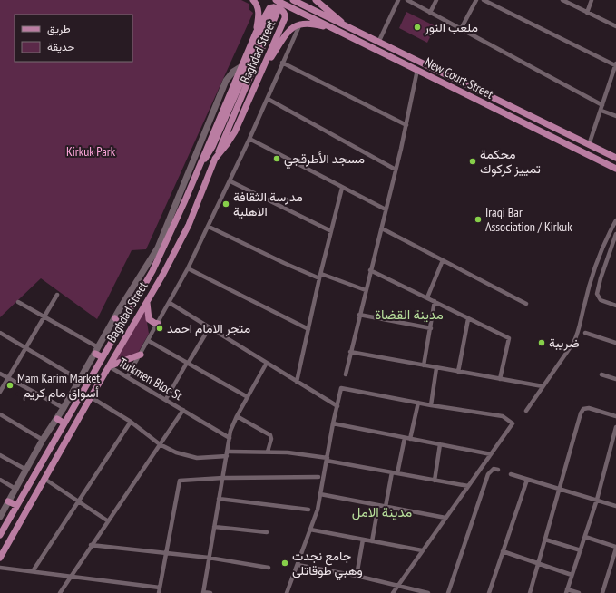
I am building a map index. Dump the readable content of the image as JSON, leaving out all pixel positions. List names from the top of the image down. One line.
{"streets":{"main road":["Baghdad Street","New Court Street"],"street":["Turkmen Bloc St"]},"crossings":[["Baghdad Street","Turkmen Bloc St"]],"districts":["مدينة القضاة","مدينة الامل"],"parks":["Kirkuk Park"],"places":["ملعب النور","مسجد الأطرقجي","محكمة تمييز كركوك","مدرسة الثقافة الاهلية","Iraqi Bar Association / Kirkuk","متجر الامام احمد","ضريبة","Mam Karim Market - أسواق مام كريم","جامع نجدت وهبي طوقاتلى"],"legend":["طريق","حديقة"]}
